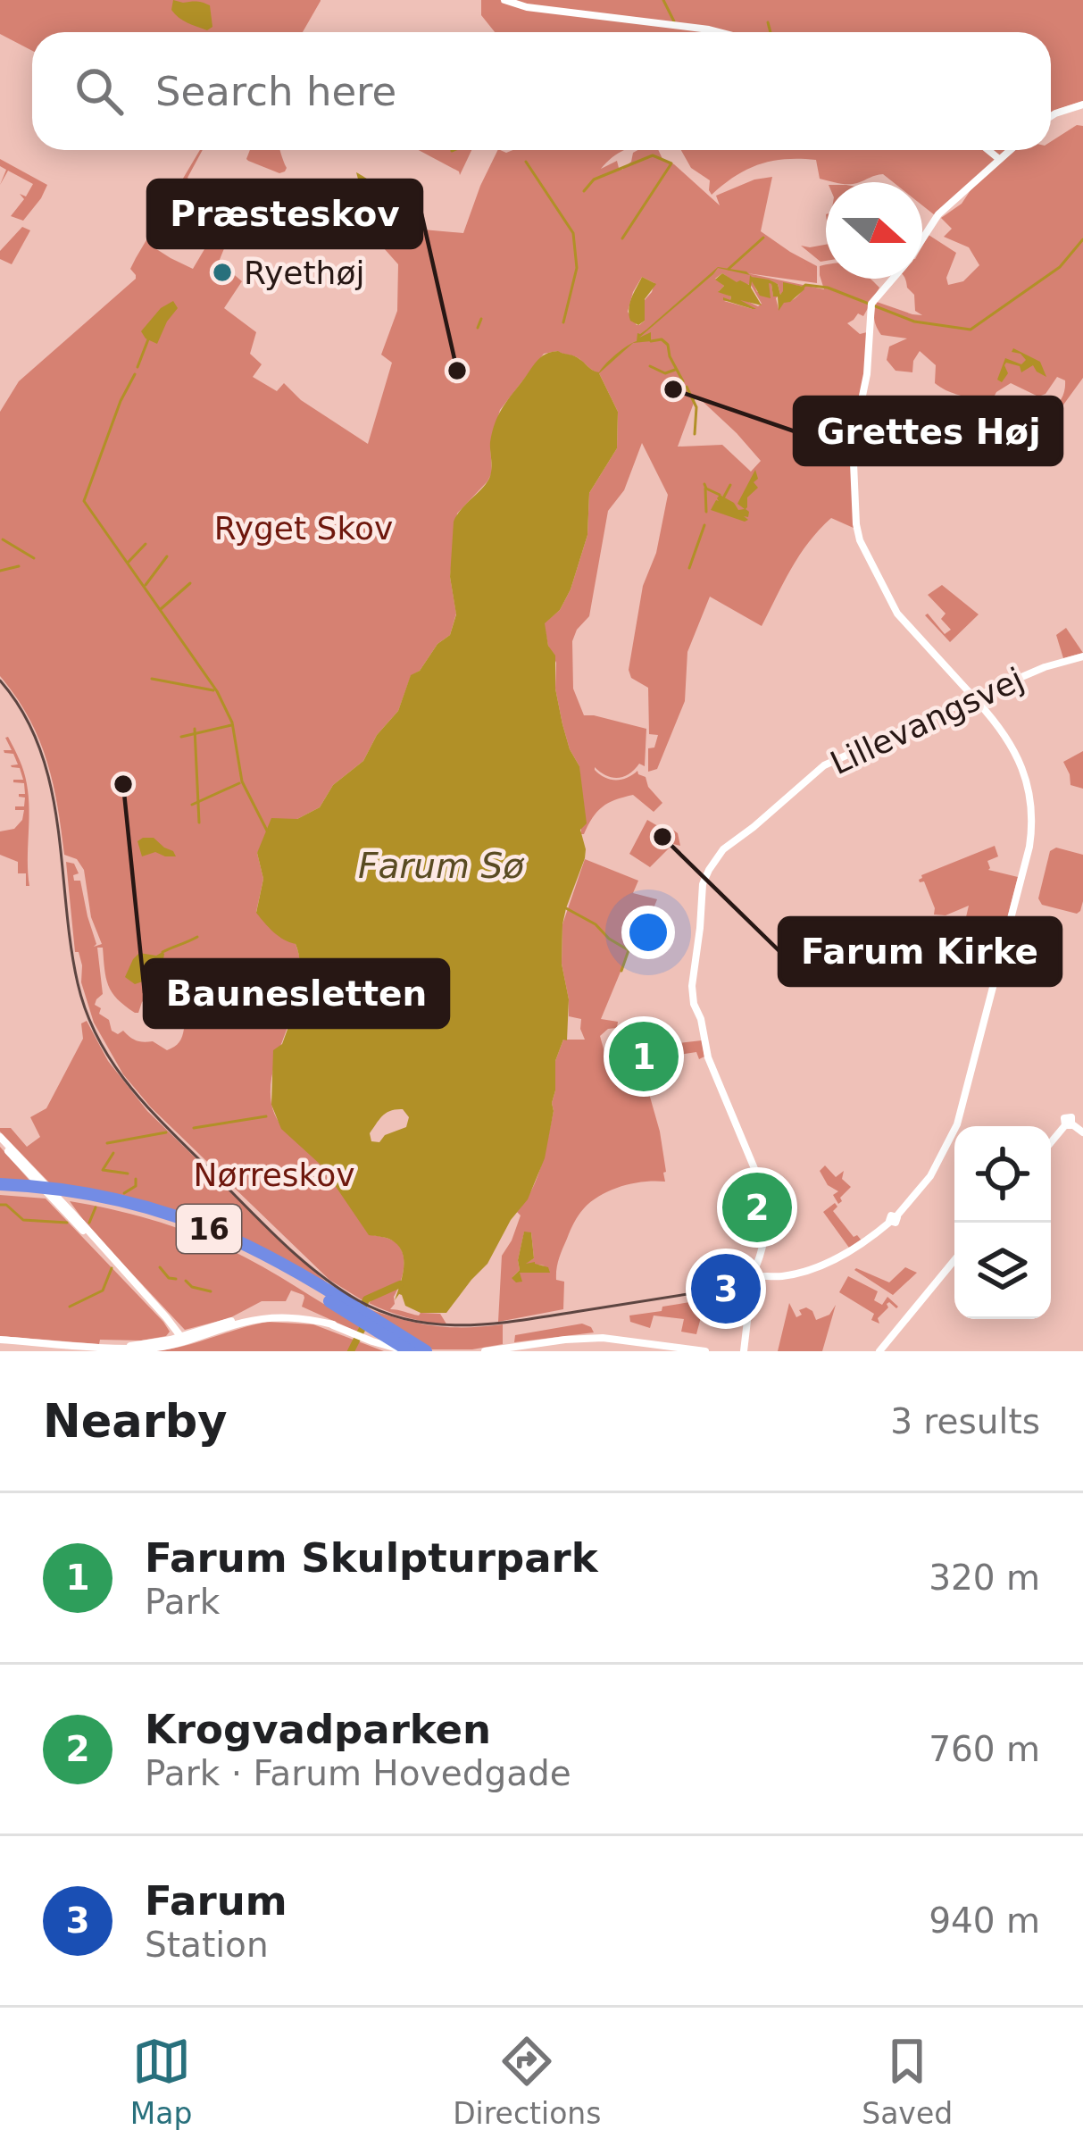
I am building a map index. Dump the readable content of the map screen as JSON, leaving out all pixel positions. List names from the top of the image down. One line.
{"streets":{"highway":["16"],"street":["Lillevangsvej"]},"water":["Farum Sø"],"parks":["Ryget Skov","Nørreskov"],"places":["Ryethøj","Præsteskov","Grettes Høj","Baunesletten","Farum Kirke"],"north":"right","page":{"search":"Search here","pins":["1","2","3"],"heading":["Nearby","3 results"],"list":[{"mark":"1","name":"Farum Skulpturpark","note":"Park","value":"320 m"},{"mark":"2","name":"Krogvadparken","note":"Park · Farum Hovedgade","value":"760 m"},{"mark":"3","name":"Farum","note":"Station","value":"940 m"}],"nav":["Map","Directions","Saved"]}}
